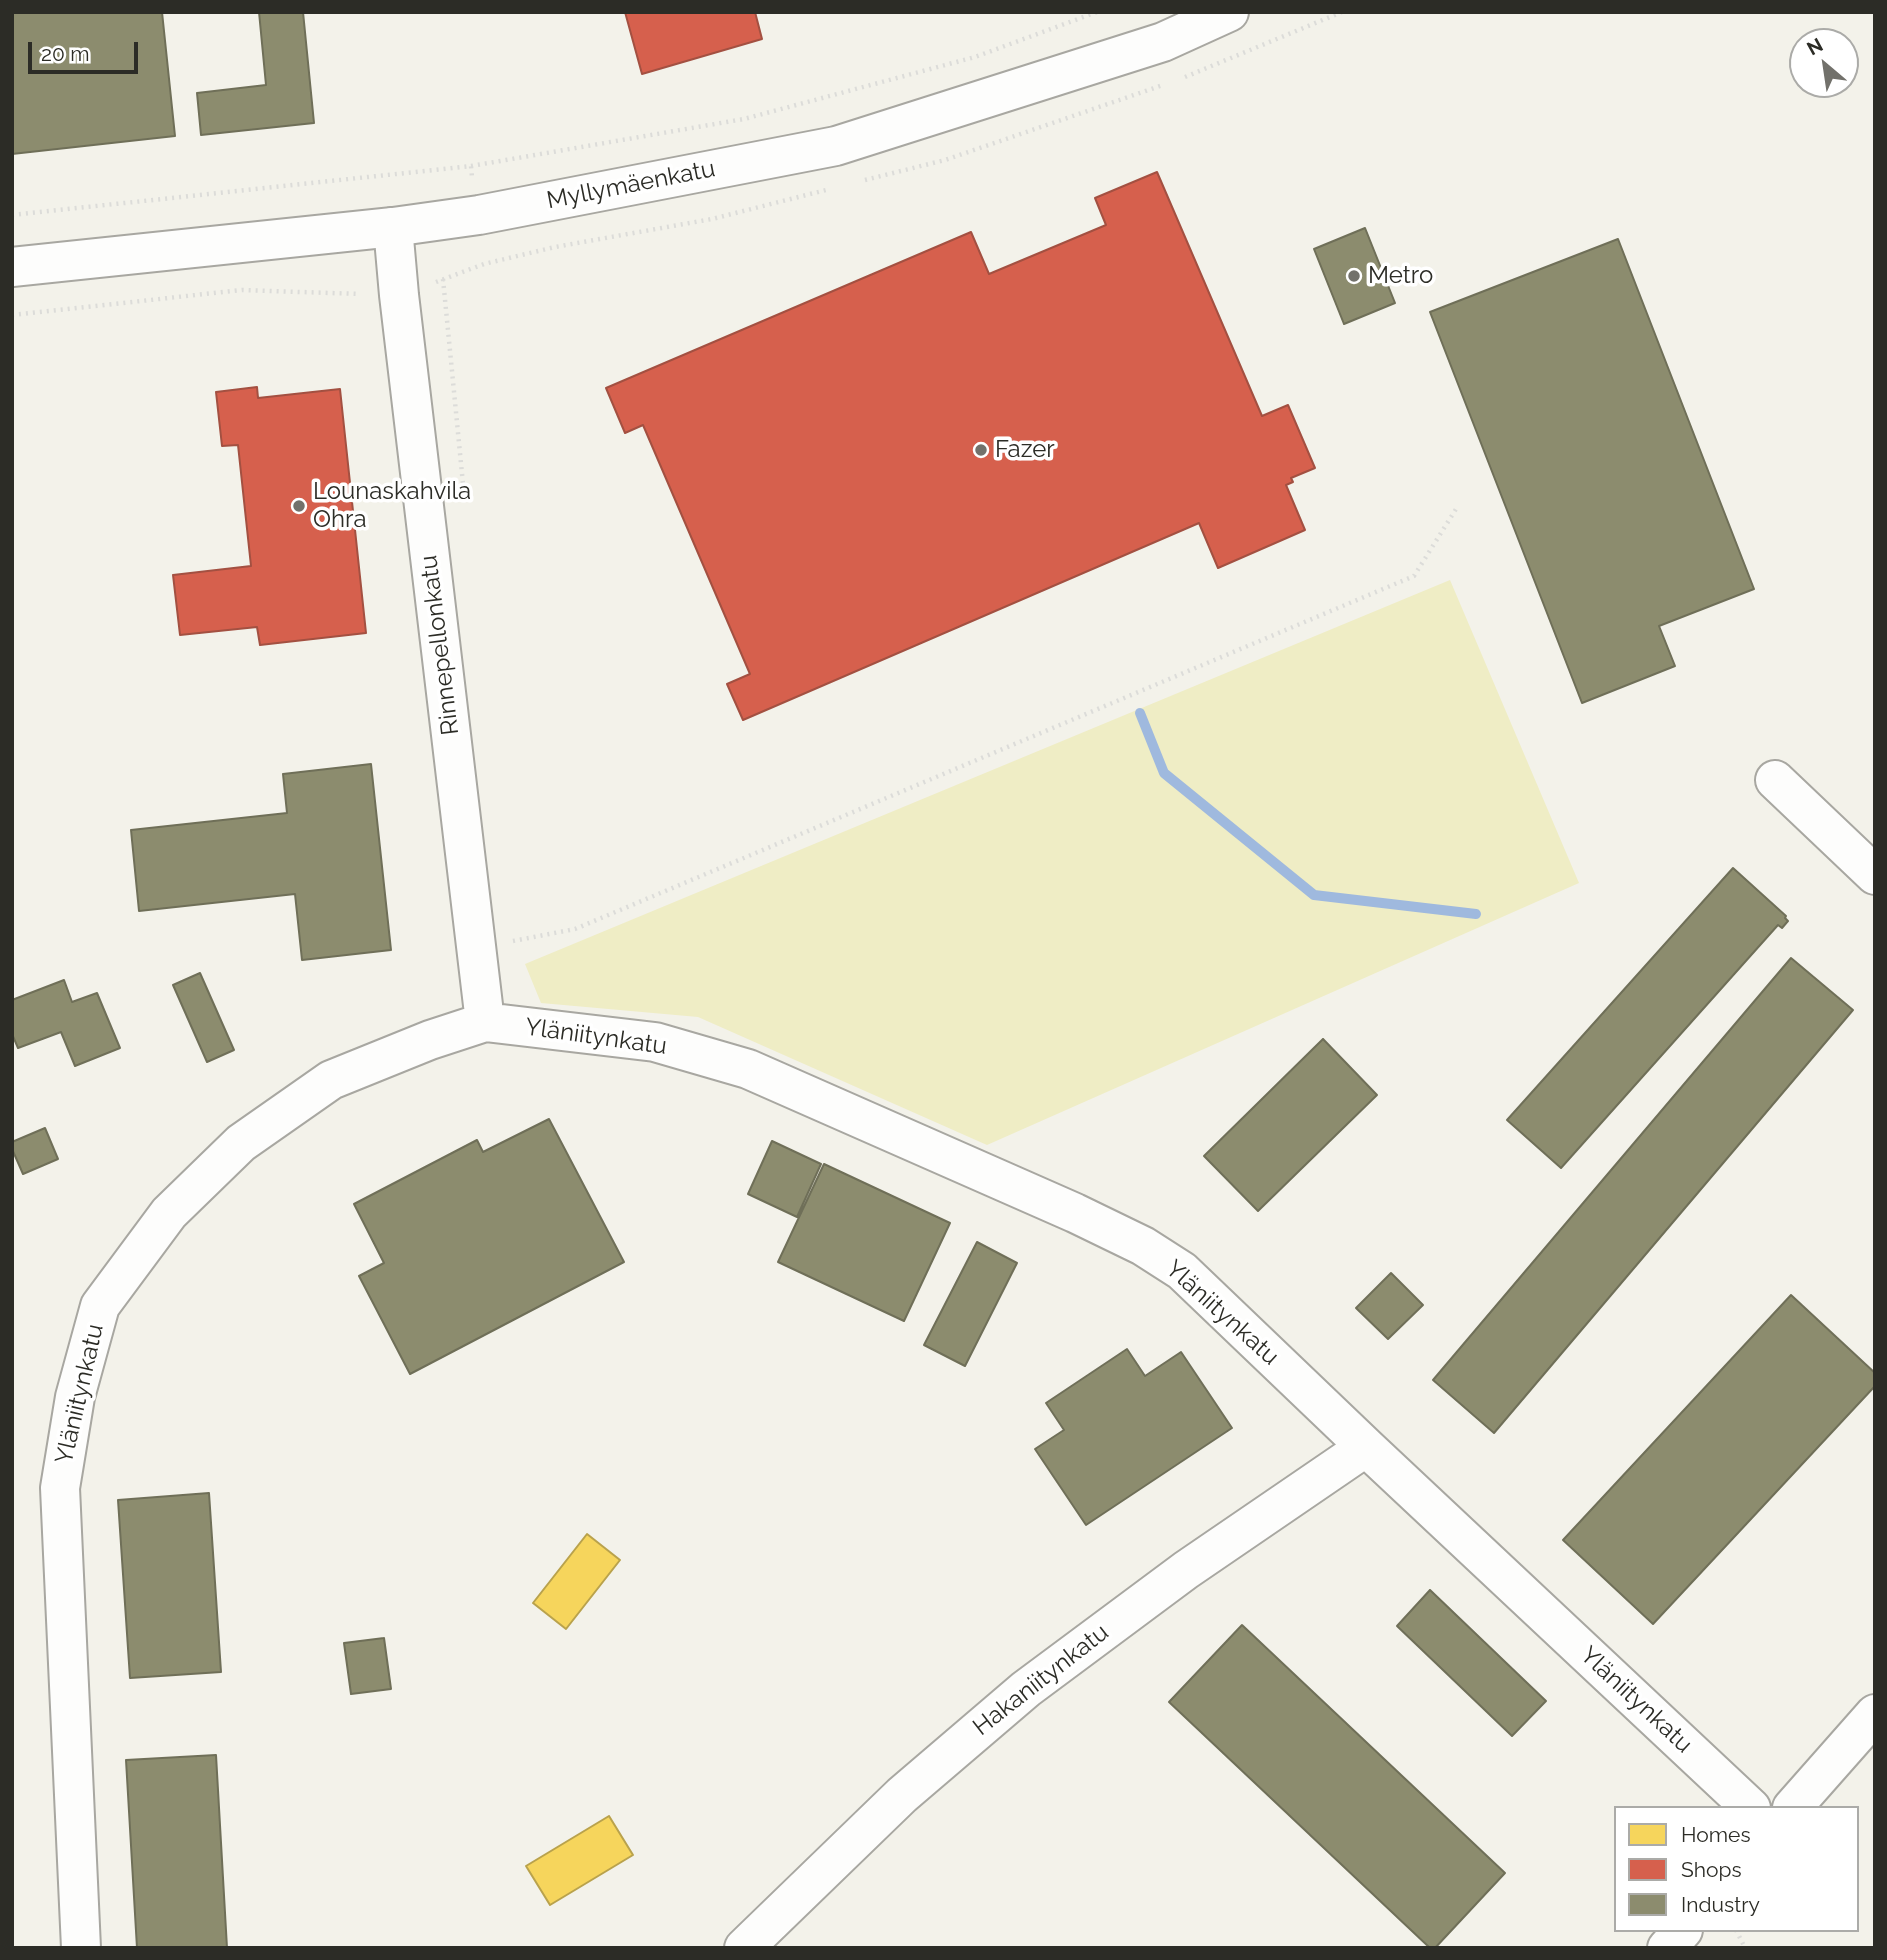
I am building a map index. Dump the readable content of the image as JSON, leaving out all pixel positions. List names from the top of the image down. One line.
{"streets":{"street":["Myllymäenkatu","Rinnepellonkatu","Yläniitynkatu","Hakaniitynkatu"]},"crossings":[["Myllymäenkatu","Rinnepellonkatu"],["Rinnepellonkatu","Yläniitynkatu"],["Yläniitynkatu","Hakaniitynkatu"]],"places":["Metro","Fazer","Lounaskahvila Ohra"],"legend":["Homes","Shops","Industry"],"scale_bar":"20 m","north":"top left"}
